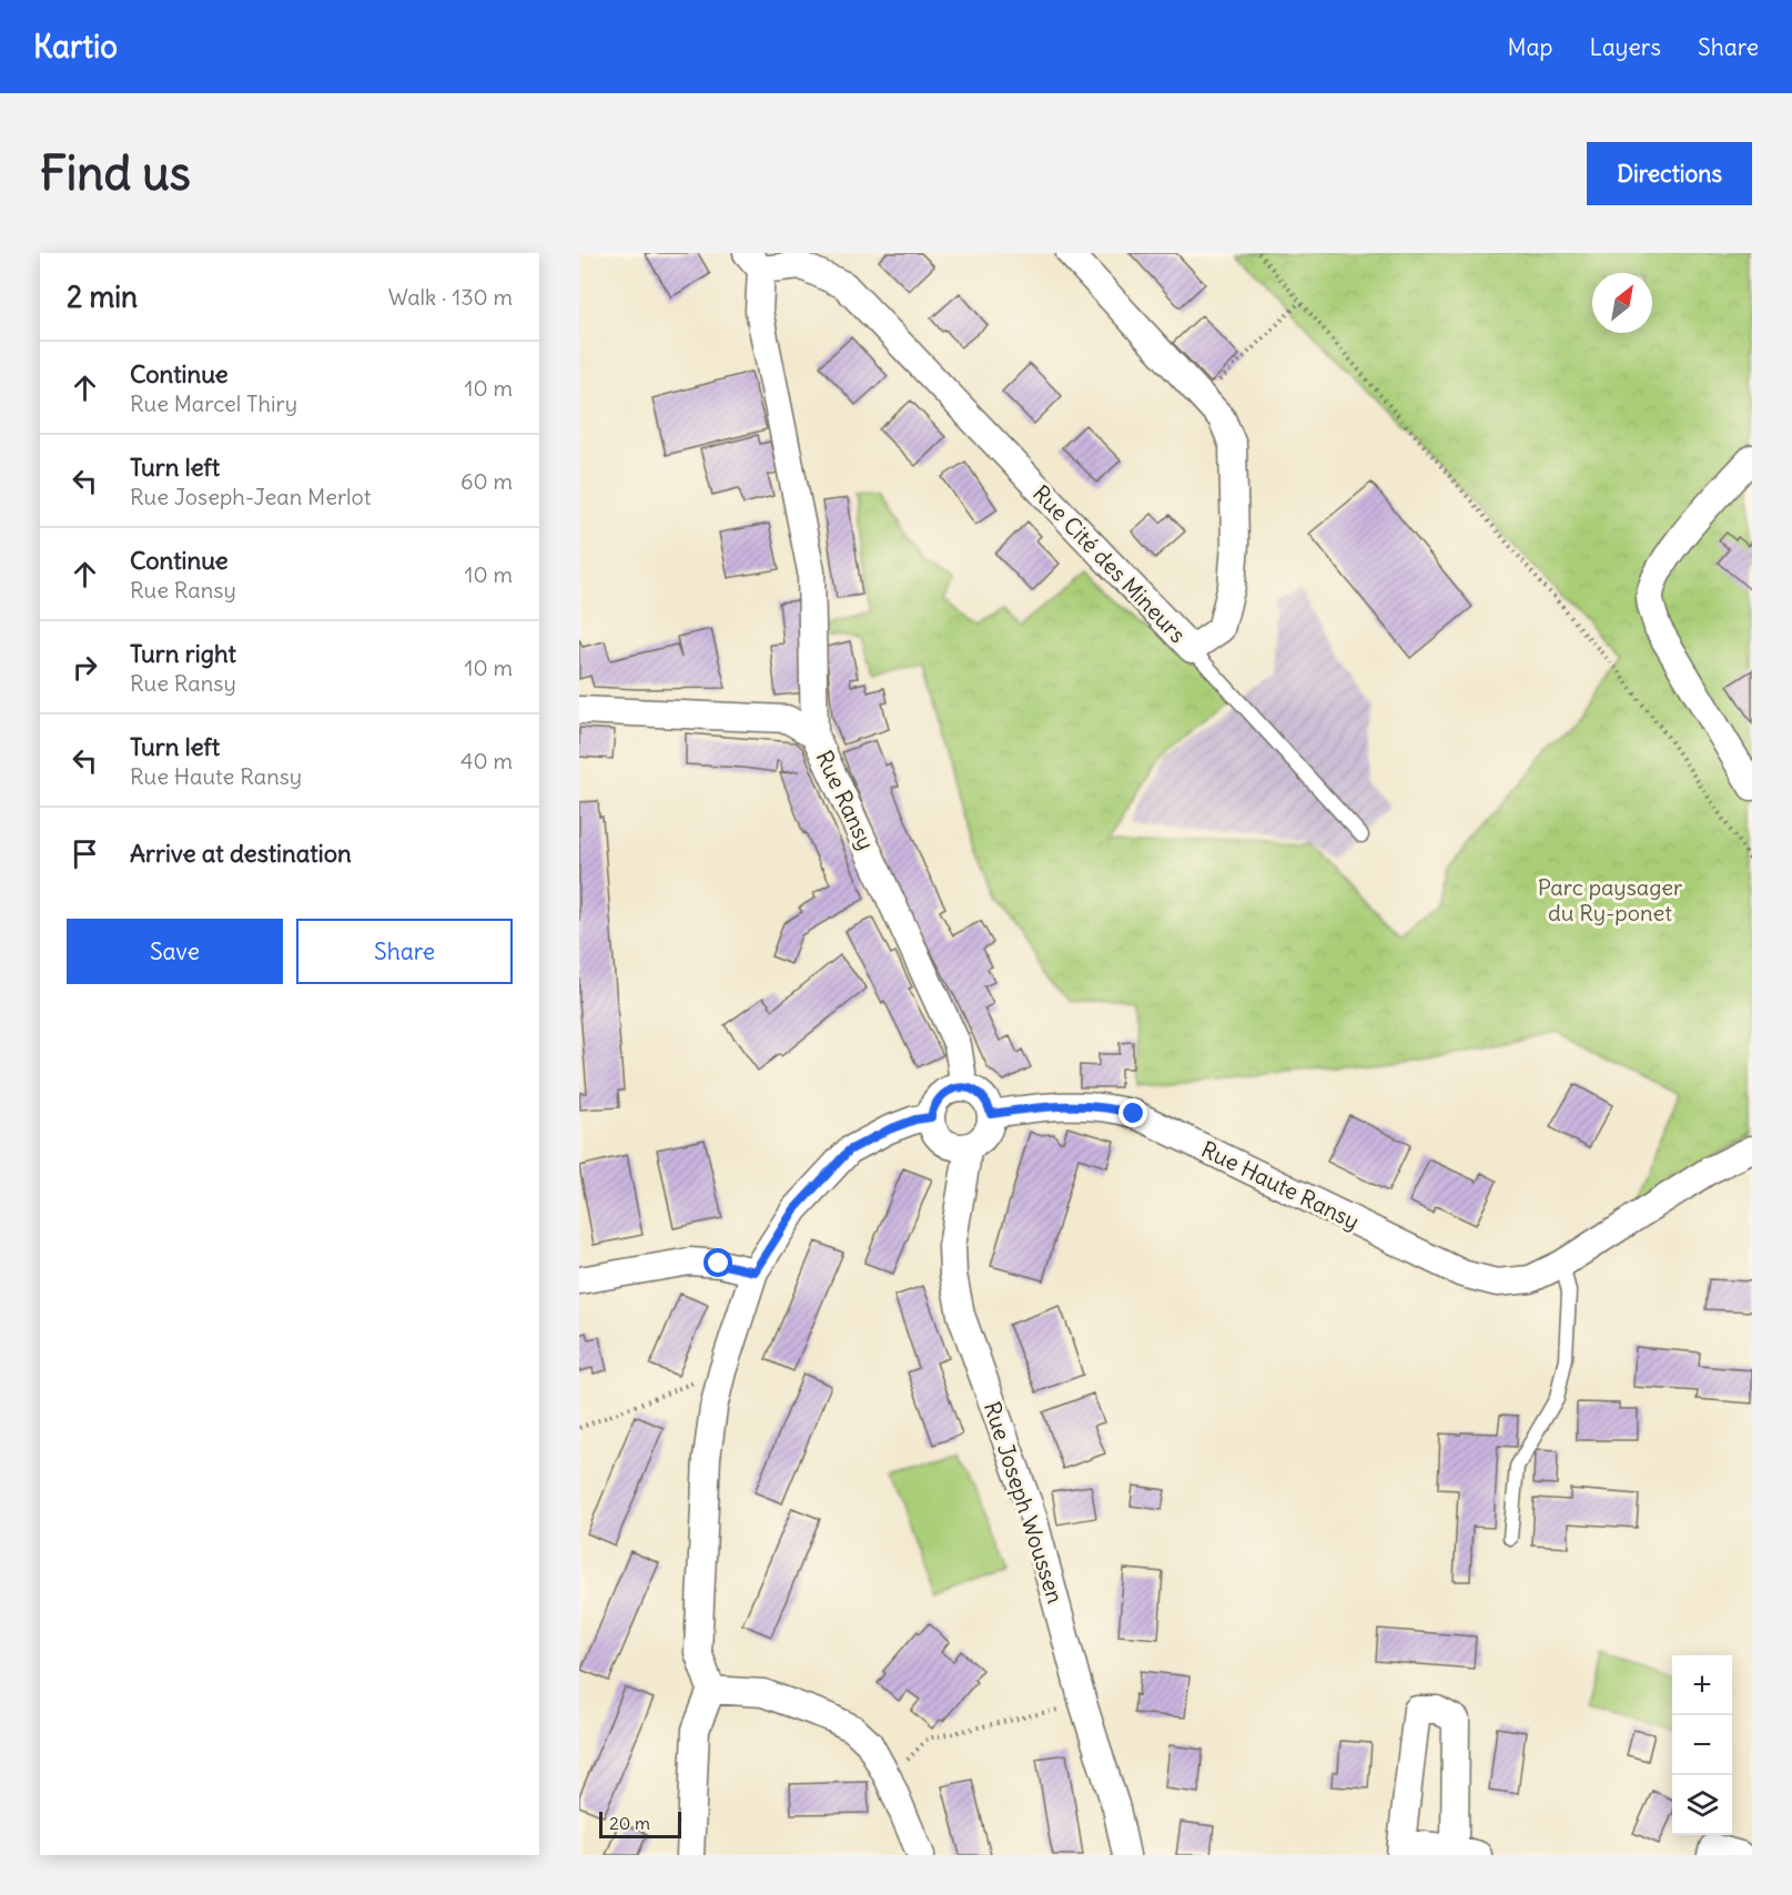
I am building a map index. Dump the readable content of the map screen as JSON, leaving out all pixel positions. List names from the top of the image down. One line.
{"streets":{"street":["Rue Cité des Mineurs","Rue Ransy","Rue Haute Ransy","Rue Joseph Woussen"]},"crossings":[["Rue Cité des Mineurs","Rue Ransy"],["Rue Ransy","Rue Haute Ransy"],["Rue Ransy","Rue Joseph Woussen"],["Rue Haute Ransy","Rue Joseph Woussen"]],"parks":["Parc paysager du Ry-ponet"],"scale_bar":"20 m","north":"top right","page":{"header":"Kartio","nav":["Map","Layers","Share"],"buttons":["Directions",["Save","Share"]],"title":"Find us","heading":["2 min","Walk · 130 m"],"list":[["Continue","Rue Marcel Thiry","10 m"],["Turn left","Rue Joseph-Jean Merlot","60 m"],["Continue","Rue Ransy","10 m"],["Turn right","Rue Ransy","10 m"],["Turn left","Rue Haute Ransy","40 m"],"Arrive at destination"],"map_buttons":["+","−"],"scale":"20 m"}}
